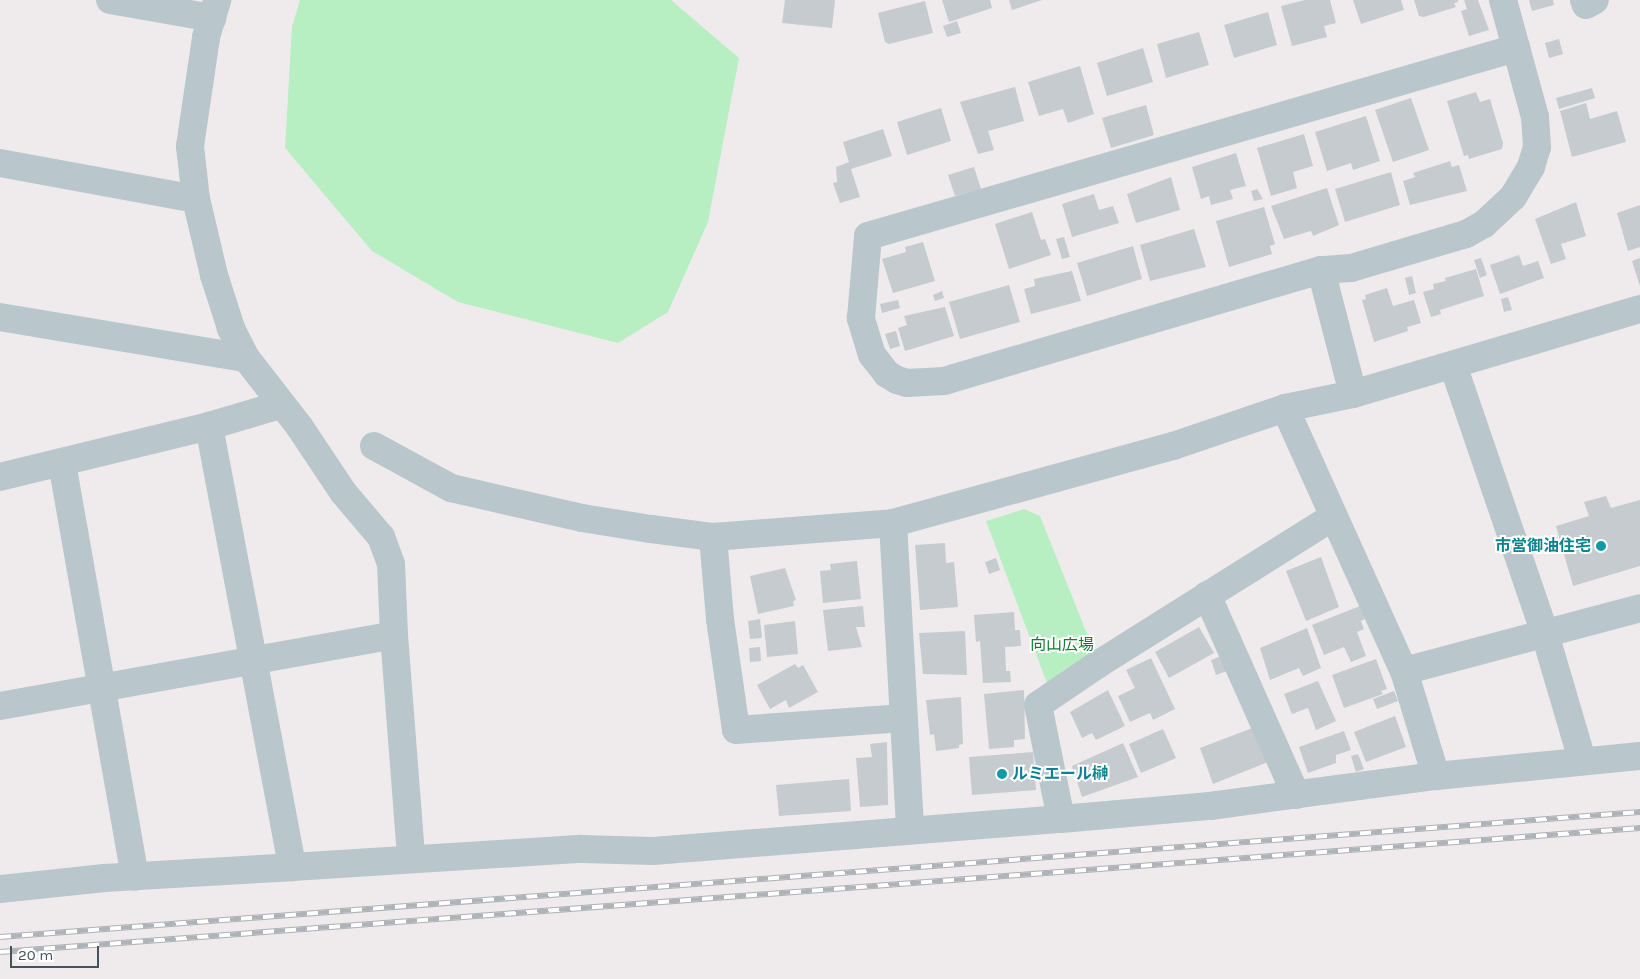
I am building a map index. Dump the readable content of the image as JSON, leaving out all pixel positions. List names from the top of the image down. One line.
{"parks":["向山広場"],"places":["市営御油住宅","ルミエール榊"],"scale_bar":"20 m"}
